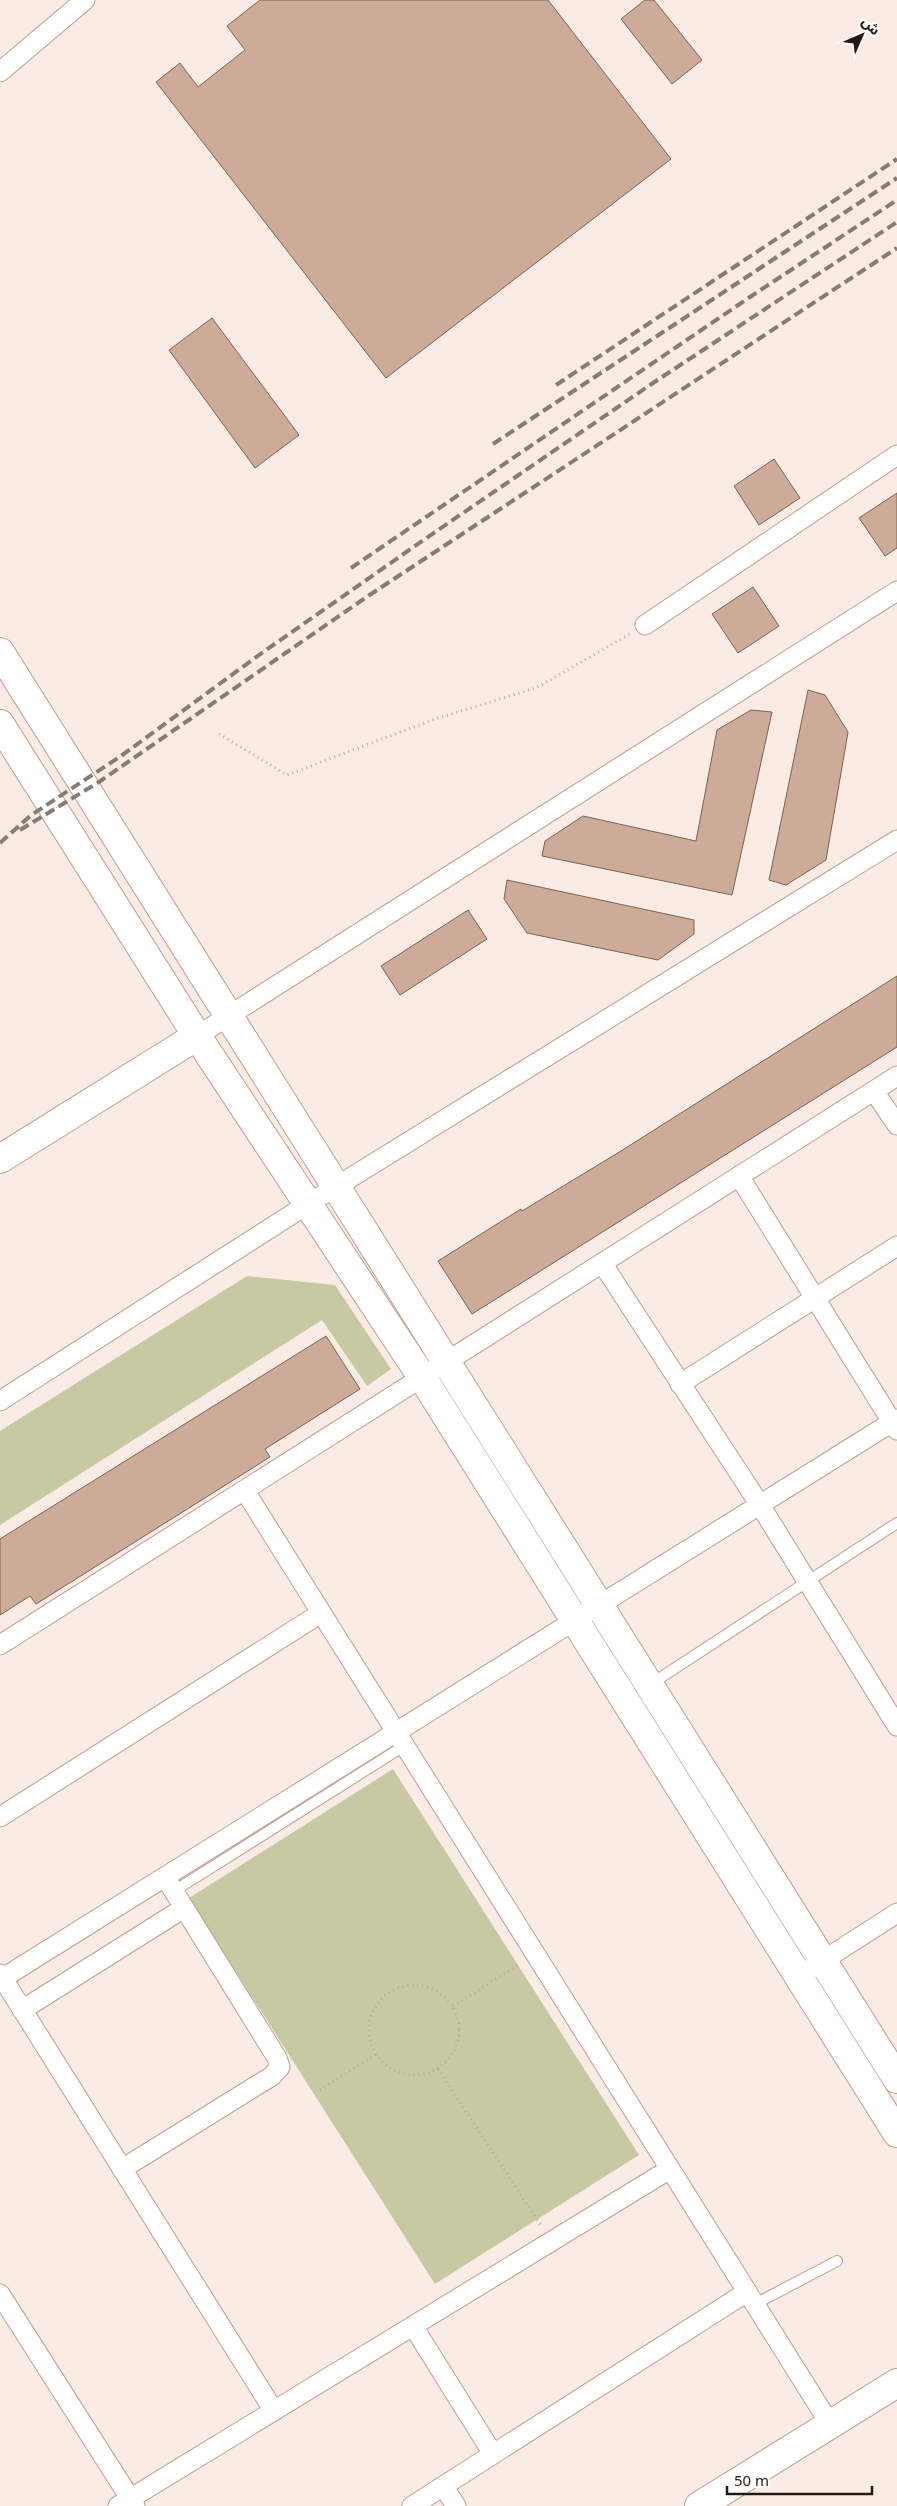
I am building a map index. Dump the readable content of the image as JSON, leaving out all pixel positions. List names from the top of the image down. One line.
{"scale_bar":"50 m","north":"top right"}
